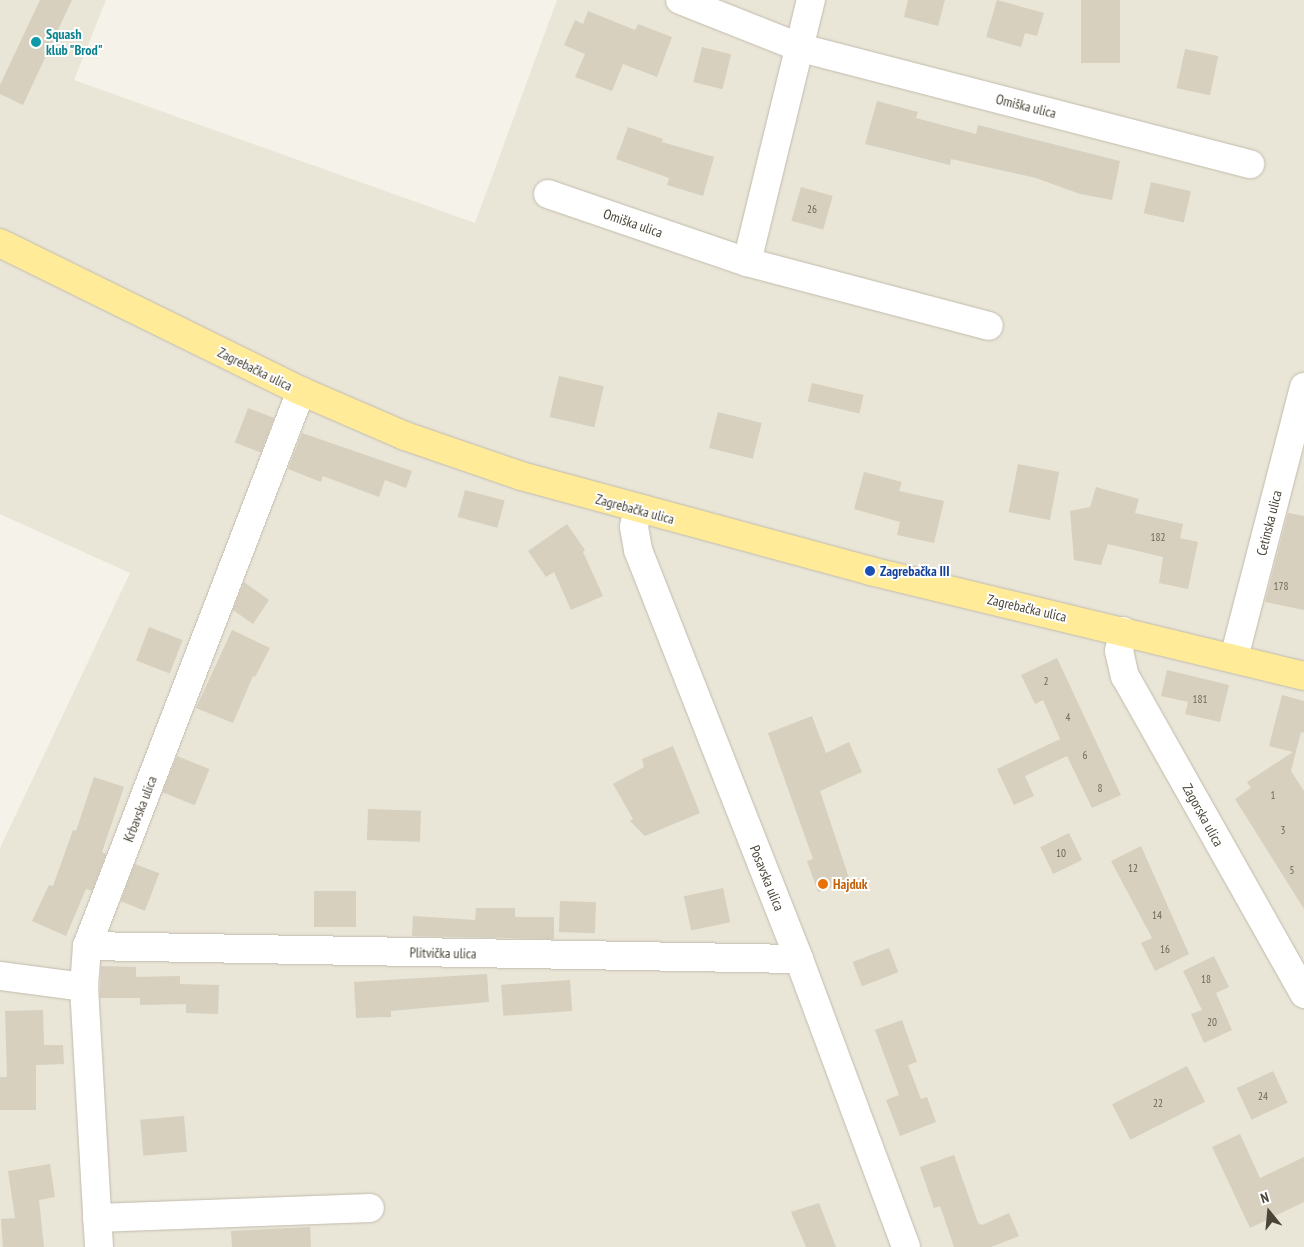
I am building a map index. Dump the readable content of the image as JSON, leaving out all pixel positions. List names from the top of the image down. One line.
{"streets":{"main road":["Zagrebačka ulica"],"street":["Omiška ulica","Cetinska ulica","Krbavska ulica","Zagorska ulica","Posavska ulica","Plitvička ulica"]},"crossings":[["Zagrebačka ulica","Cetinska ulica"],["Zagrebačka ulica","Krbavska ulica"],["Zagrebačka ulica","Zagorska ulica"],["Zagrebačka ulica","Posavska ulica"],["Krbavska ulica","Plitvička ulica"],["Posavska ulica","Plitvička ulica"]],"places":["Squash klub \"Brod\"","Zagrebačka III","Hajduk"],"house_numbers":["26","182","178","2","181","4","6","8","1","3","10","12","5","14","16","18","20","24","22"],"north":"top"}
